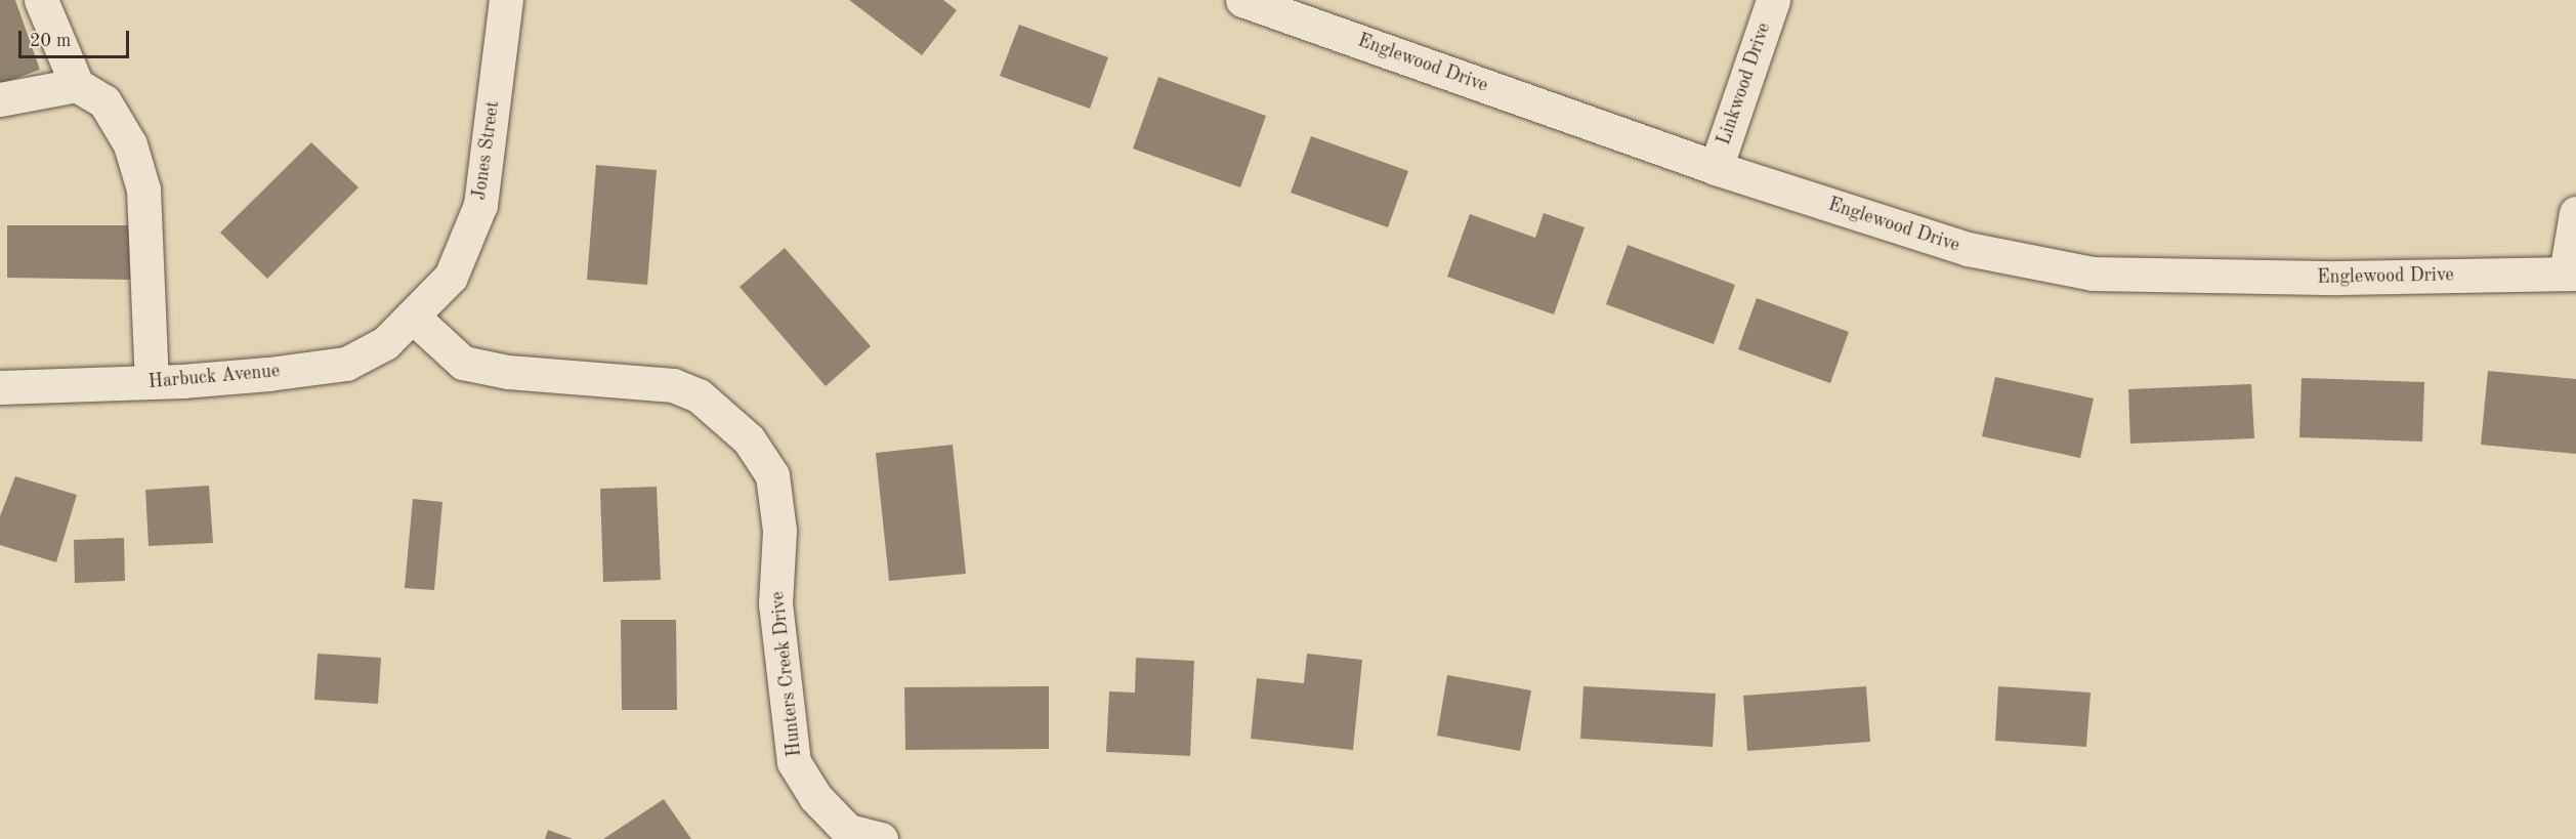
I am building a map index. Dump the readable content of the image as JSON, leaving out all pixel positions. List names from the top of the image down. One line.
{"streets":{"street":["Englewood Drive","Linkwood Drive","Jones Street","Harbuck Avenue","Hunters Creek Drive"]},"crossings":[["Englewood Drive","Linkwood Drive"],["Jones Street","Harbuck Avenue"],["Jones Street","Hunters Creek Drive"],["Harbuck Avenue","Hunters Creek Drive"]],"scale_bar":"20 m"}
